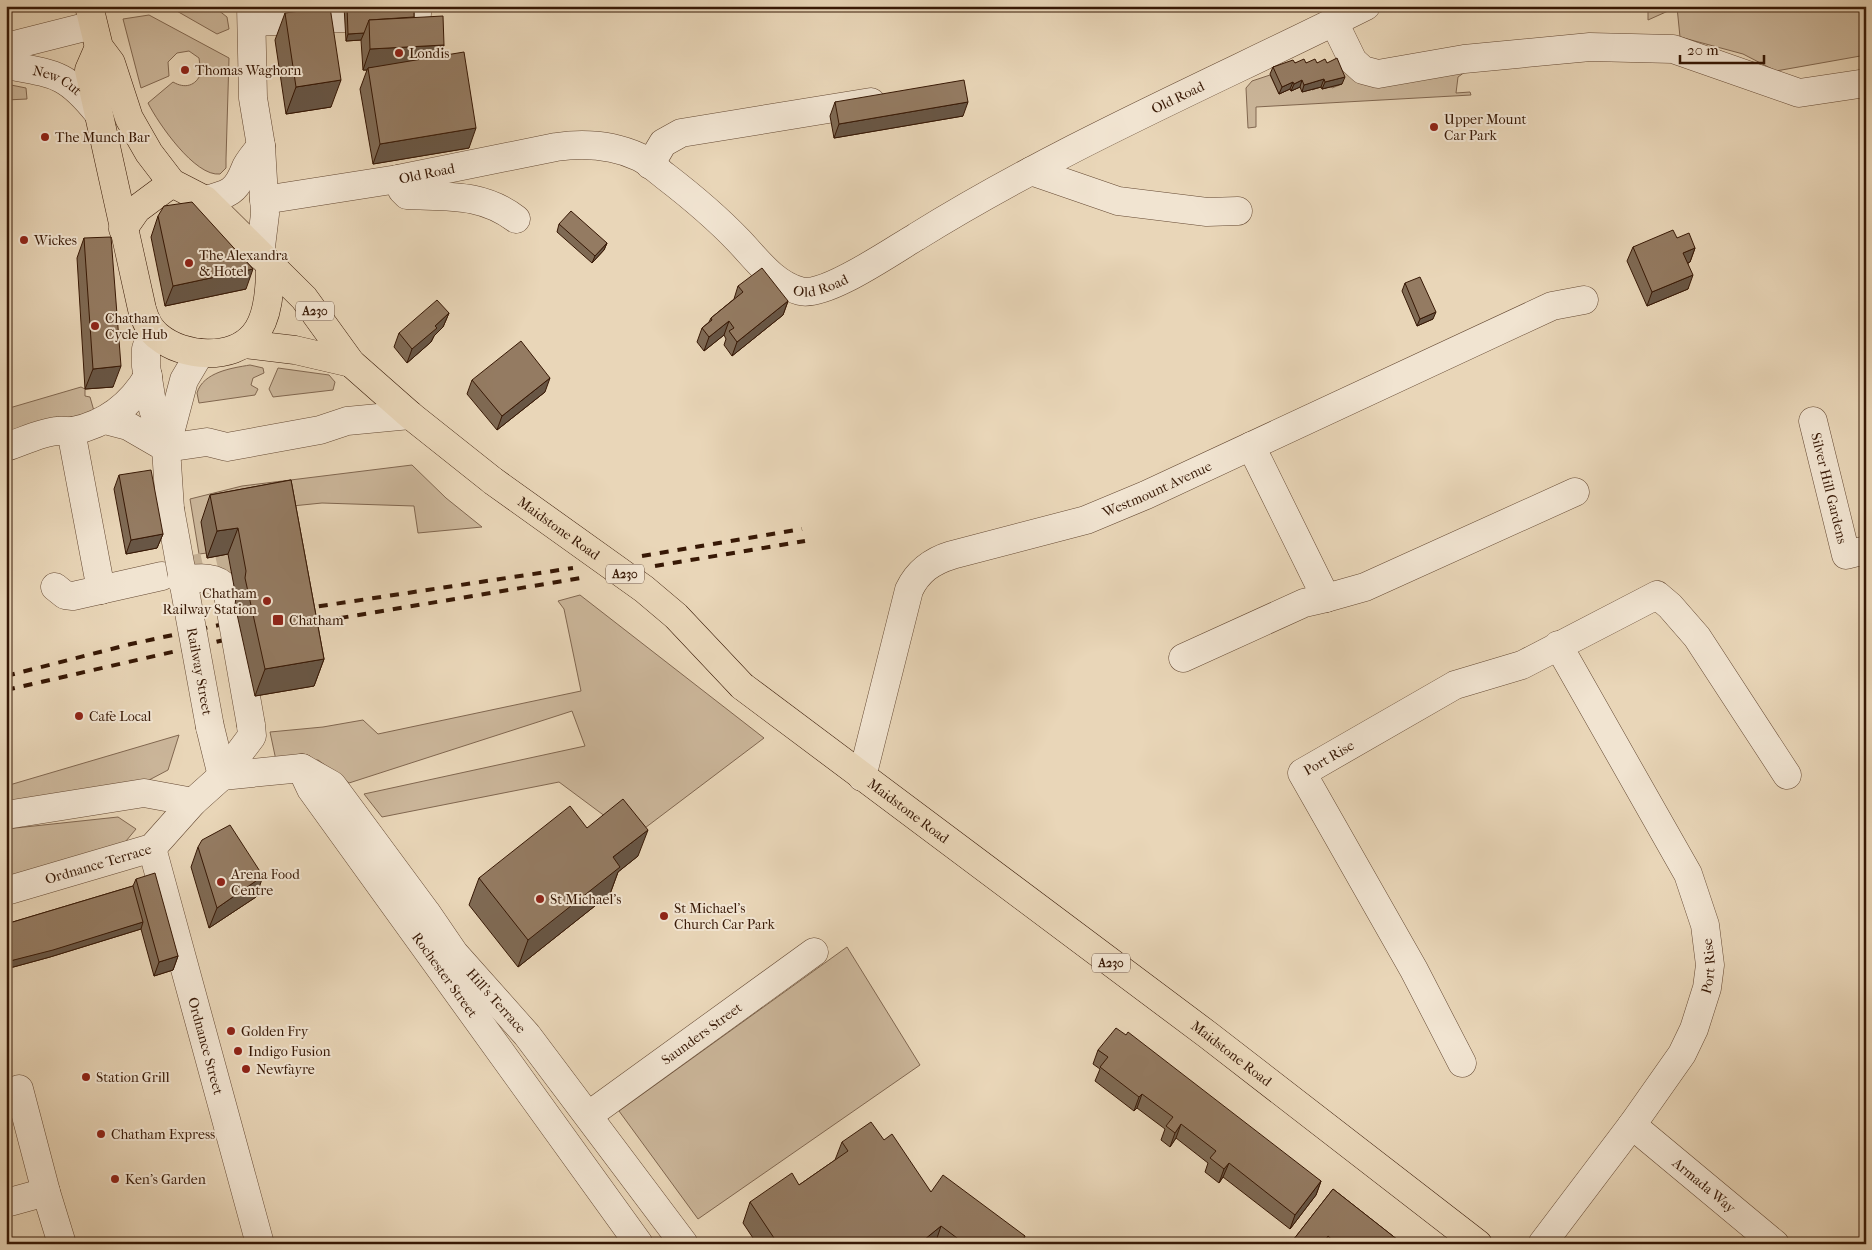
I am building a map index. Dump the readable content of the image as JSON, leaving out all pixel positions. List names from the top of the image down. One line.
{"streets":{"main road":["A230","Maidstone Road"],"street":["New Cut","Old Road","Silver Hill Gardens","Westmount Avenue","Railway Street","Port Rise","Ordnance Terrace","Rochester Street","Hill's Terrace","Saunders Street","Ordnance Street","Armada Way"]},"crossings":[["Westmount Avenue","Maidstone Road"],["Maidstone Road","Railway Street"],["Railway Street","Ordnance Terrace"],["Port Rise","Armada Way"],["Ordnance Terrace","Ordnance Street"],["Rochester Street","Hill's Terrace"],["Hill's Terrace","Saunders Street"]],"places":{"other":["Londis","Thomas Waghorn","Upper Mount Car Park","The Munch Bar","Wickes","The Alexandra & Hotel","Chatham Cycle Hub","Chatham Railway Station","Cafe Local","Arena Food Centre","St Michael's","St Michael's Church Car Park","Golden Fry","Indigo Fusion","Newfayre","Station Grill","Chatham Express","Ken's Garden"],"transit":["Chatham"]},"scale_bar":"20 m"}
